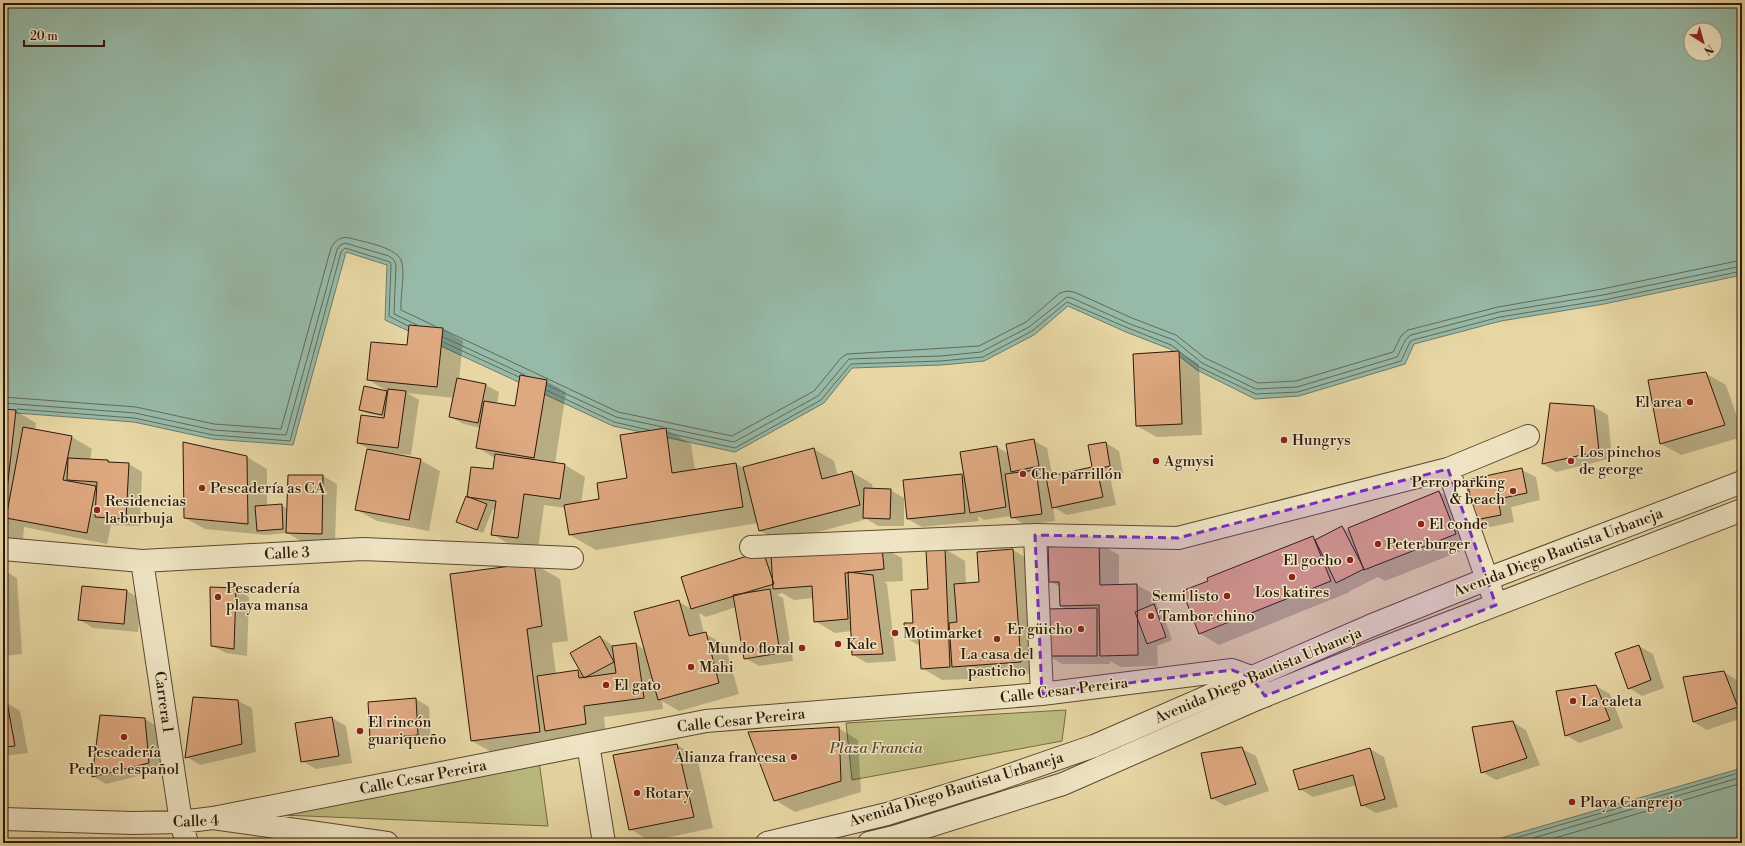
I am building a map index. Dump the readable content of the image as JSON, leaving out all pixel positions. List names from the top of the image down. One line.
{"streets":{"street":["Avenida Diego Bautista Urbaneja","Calle 3","Calle Cesar Pereira","Carrera 1","Calle 4"]},"crossings":[["Avenida Diego Bautista Urbaneja","Calle Cesar Pereira"],["Calle 3","Carrera 1"],["Calle Cesar Pereira","Calle 4"],["Carrera 1","Calle 4"]],"parks":["Plaza Francia"],"places":["El area","Hungrys","Agmysi","Los pinchos de george","Che parrillón","Pescadería as CA","Perro parking & beach","Residencias la burbuja","El conde","Peter burger","El gocho","Los katires","Semi listo","Pescadería playa mansa","Tambor chino","Er güicho","Motimarket","La casa del pasticho","Kale","Mundo floral","Mahi","El gato","La caleta","El rincón guariqueño","Pescadería Pedro el español","Alianza francesa","Rotary","Playa Cangrejo"],"scale_bar":"20 m","north":"bottom right"}
